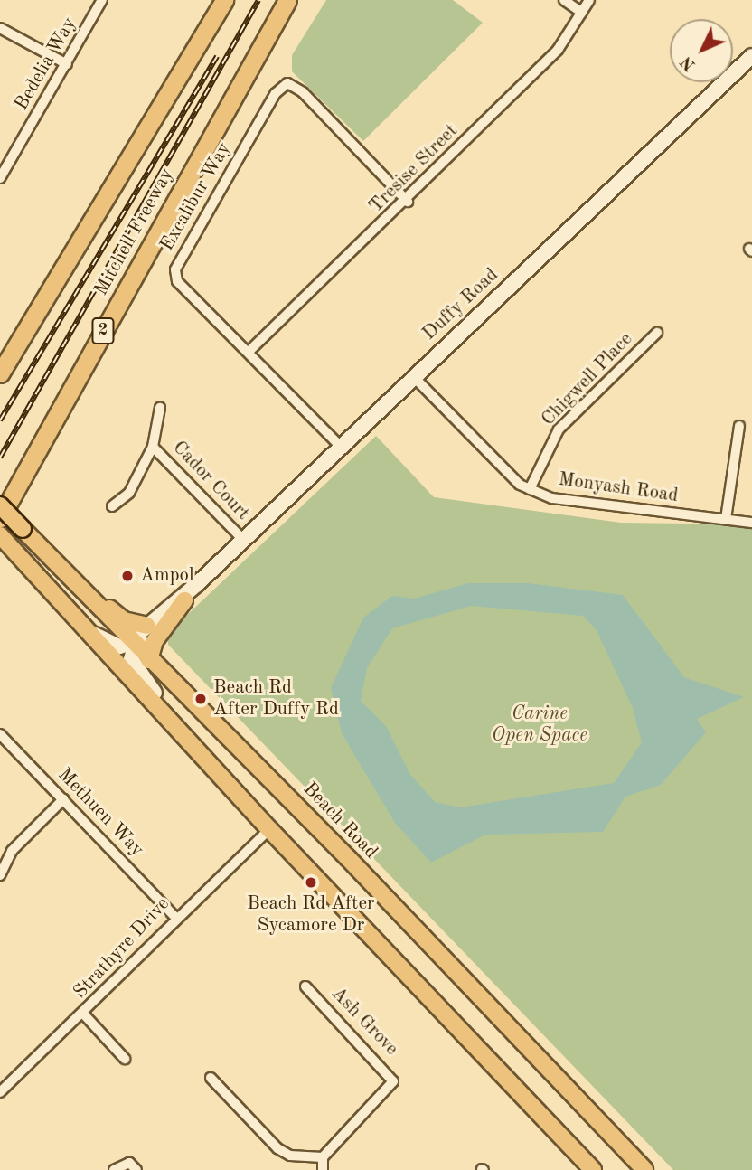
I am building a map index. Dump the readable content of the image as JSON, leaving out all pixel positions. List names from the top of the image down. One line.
{"streets":{"highway":["Mitchell Freeway","2"],"main road":["Duffy Road","Beach Road"],"street":["Bedelia Way","Tresise Street","Excalibur Way","Chigwell Place","Cador Court","Monyash Road","Methuen Way","Strathyre Drive","Ash Grove"]},"crossings":[["Tresise Street","Excalibur Way"],["Excalibur Way","Duffy Road"],["Duffy Road","Cador Court"],["Duffy Road","Monyash Road"],["Duffy Road","Beach Road"],["Chigwell Place","Monyash Road"],["Methuen Way","Strathyre Drive"]],"parks":["Carine Open Space"],"places":["Ampol","Beach Rd After Duffy Rd","Beach Rd After Sycamore Dr"],"north":"bottom left"}
